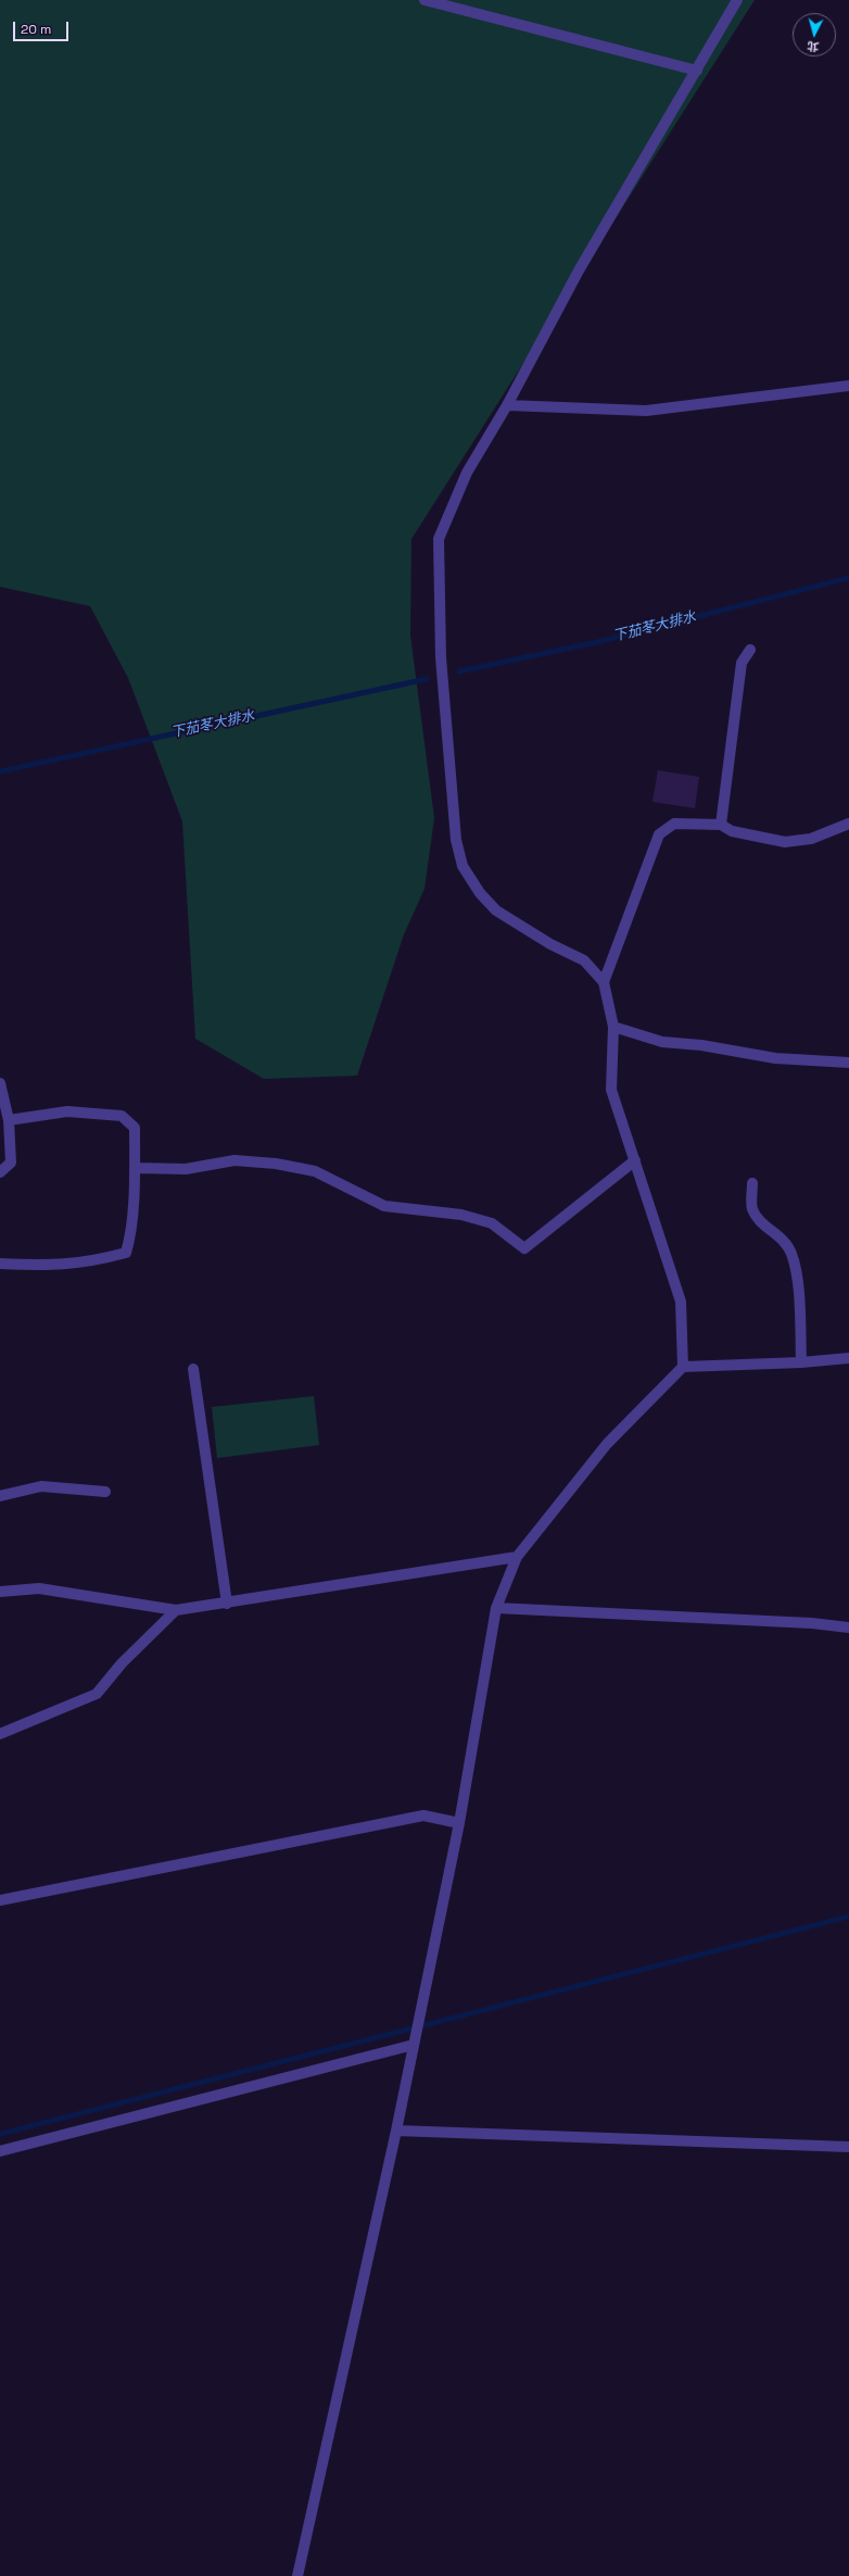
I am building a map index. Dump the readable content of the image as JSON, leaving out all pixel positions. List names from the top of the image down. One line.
{"water":["下茄苳大排水"],"scale_bar":"20 m","north":"bottom"}
